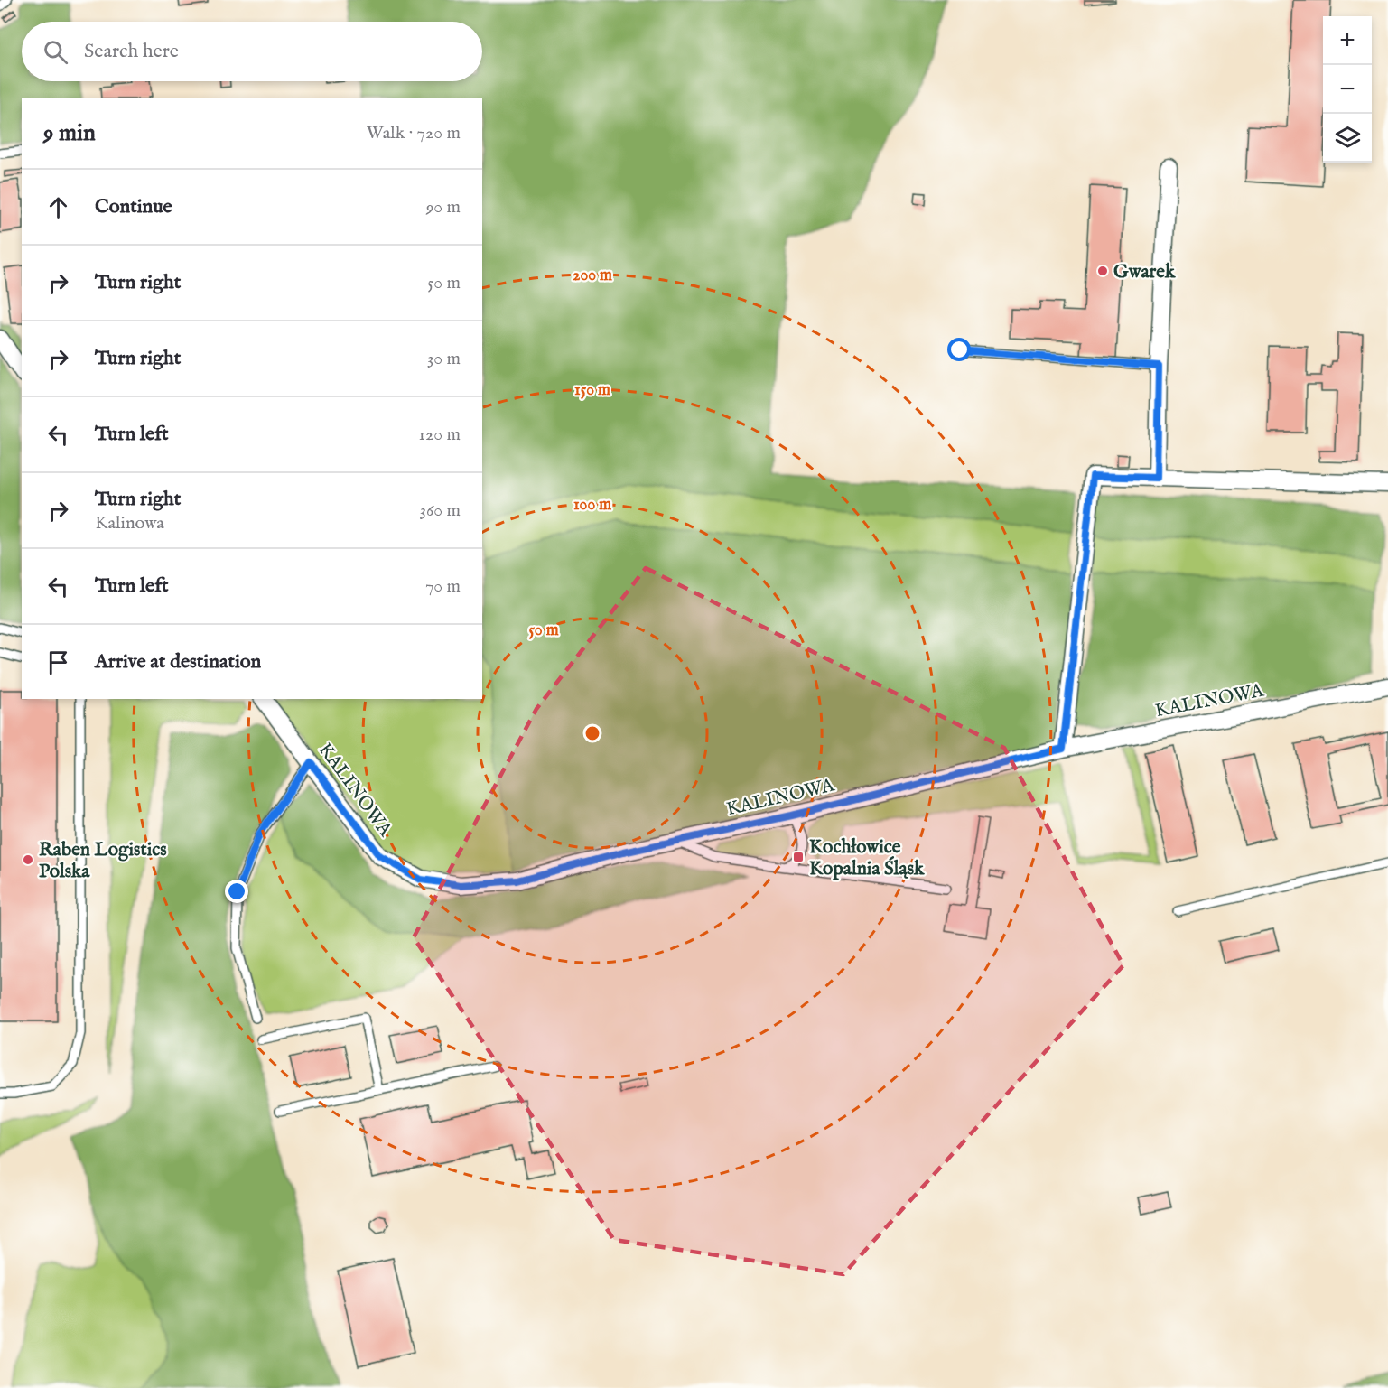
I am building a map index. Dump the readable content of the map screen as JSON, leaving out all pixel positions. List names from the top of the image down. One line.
{"streets":{"street":["KALINOWA"]},"places":{"other":["Gwarek","Raben Logistics Polska"],"transit":["Kochłowice Kopalnia Śląsk"]},"page":{"map_buttons":["+","−"],"search":"Search here","heading":["9 min","Walk · 720 m"],"list":[["Continue","90 m"],["Turn right","50 m"],["Turn right","30 m"],["Turn left","120 m"],["Turn right","Kalinowa","360 m"],["Turn left","70 m"],"Arrive at destination"]},"rings":["200 m","150 m","100 m","50 m"]}
